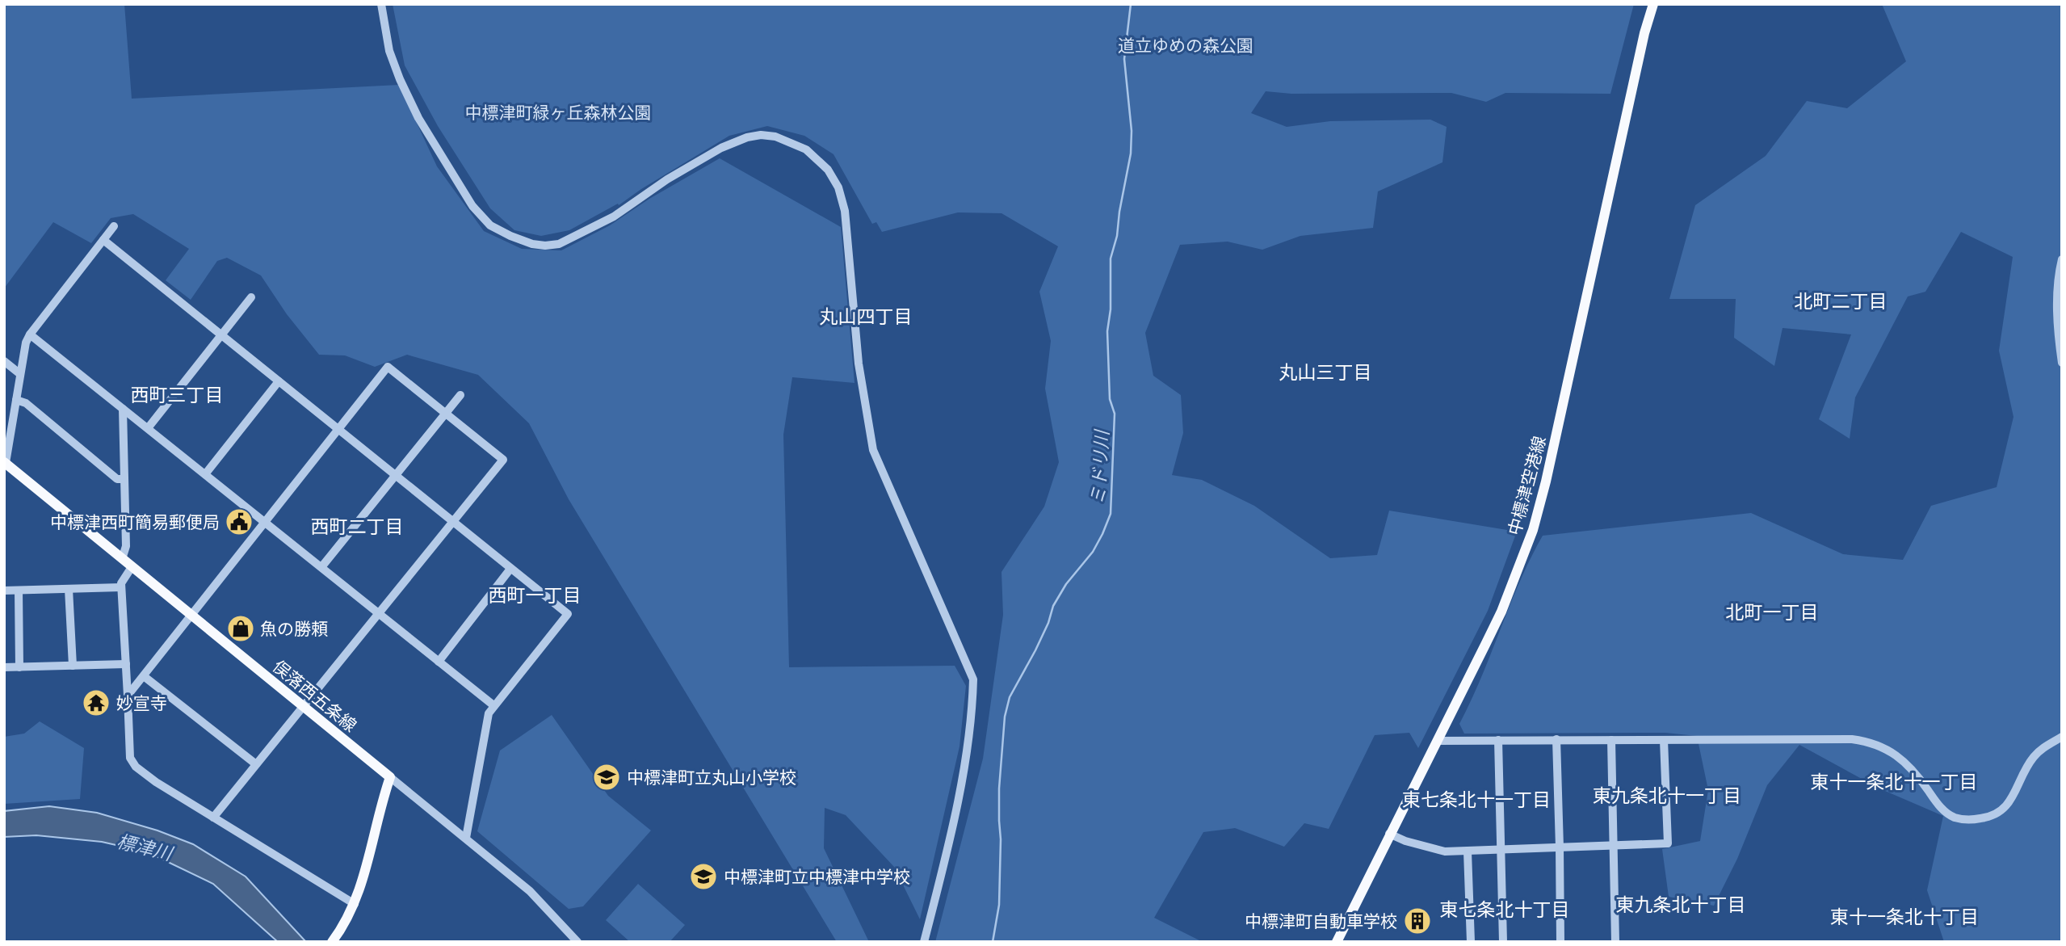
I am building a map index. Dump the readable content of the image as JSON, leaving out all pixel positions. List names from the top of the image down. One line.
{"streets":{"main road":["中標津空港線","俣落西五条線"]},"districts":["北町二丁目","丸山四丁目","丸山三丁目","西町三丁目","西町二丁目","西町一丁目","北町一丁目","東十一条北十一丁目","東九条北十一丁目","東七条北十一丁目","東九条北十丁目","東七条北十丁目","東十一条北十丁目"],"water":["ミドリ川","標津川"],"parks":["道立ゆめの森公園","中標津町緑ヶ丘森林公園"],"places":{"public building":["中標津西町簡易郵便局"],"shop":["魚の勝頼"],"temple":["妙宣寺"],"school or university":["中標津町立丸山小学校","中標津町立中標津中学校"],"building":["中標津町自動車学校"]}}
